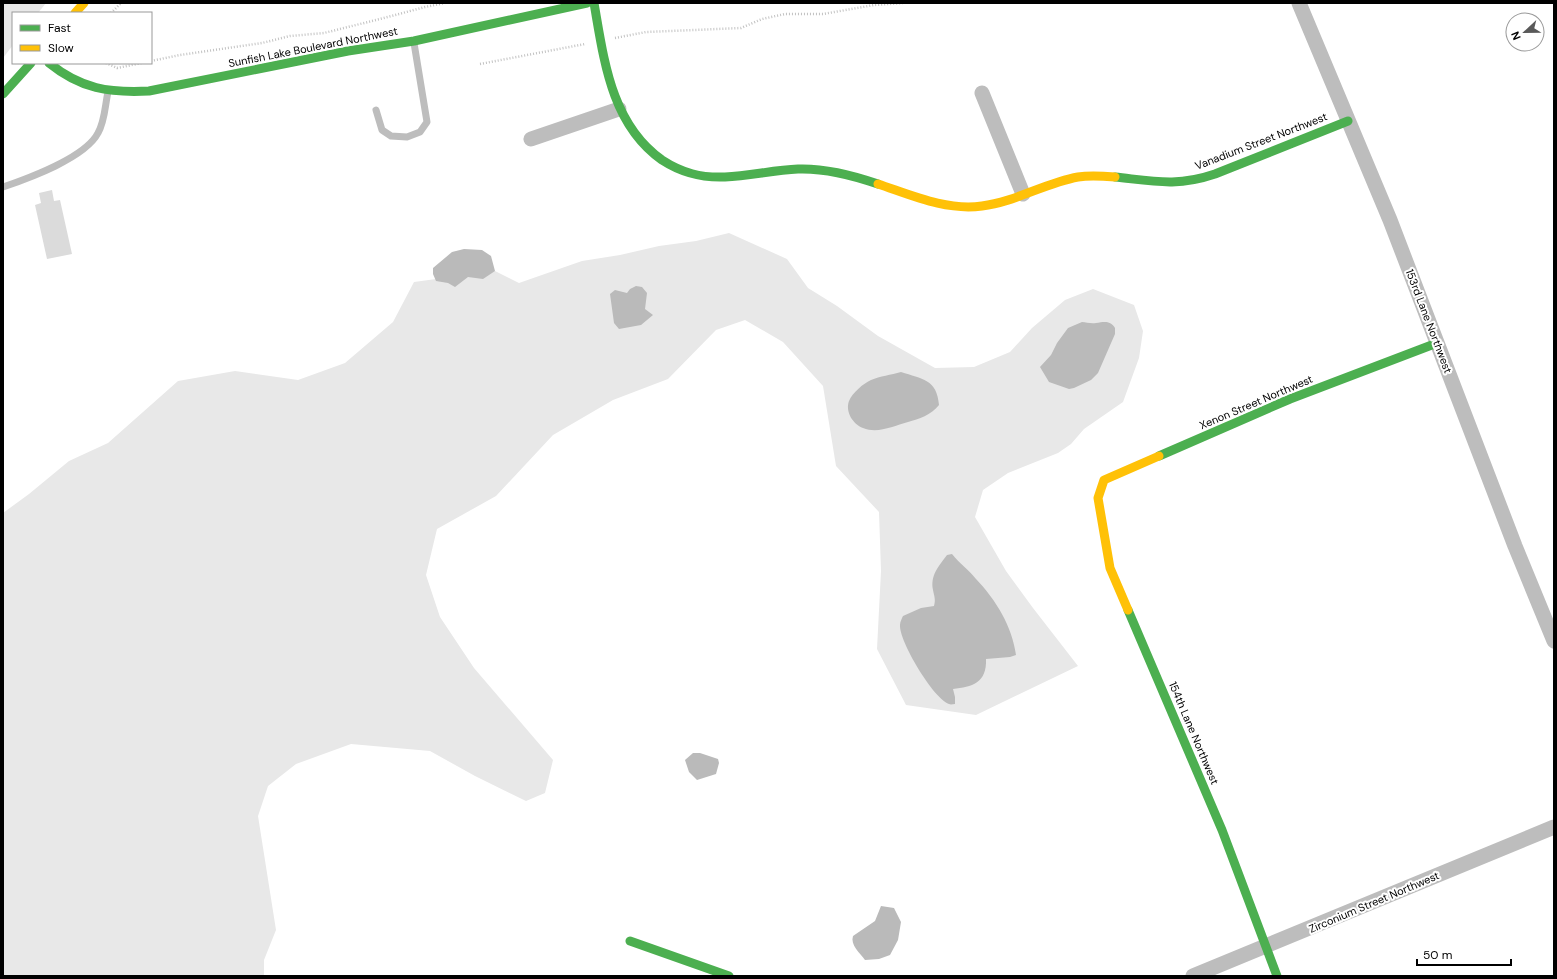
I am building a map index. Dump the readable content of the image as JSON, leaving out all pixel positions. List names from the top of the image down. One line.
{"streets":{"street":["Sunfish Lake Boulevard Northwest","Vanadium Street Northwest","153rd Lane Northwest","Xenon Street Northwest","154th Lane Northwest","Zirconium Street Northwest"]},"crossings":[["Vanadium Street Northwest","153rd Lane Northwest"],["153rd Lane Northwest","Xenon Street Northwest"],["Xenon Street Northwest","154th Lane Northwest"],["154th Lane Northwest","Zirconium Street Northwest"]],"legend":["Fast","Slow"],"scale_bar":"50 m","north":"left"}
